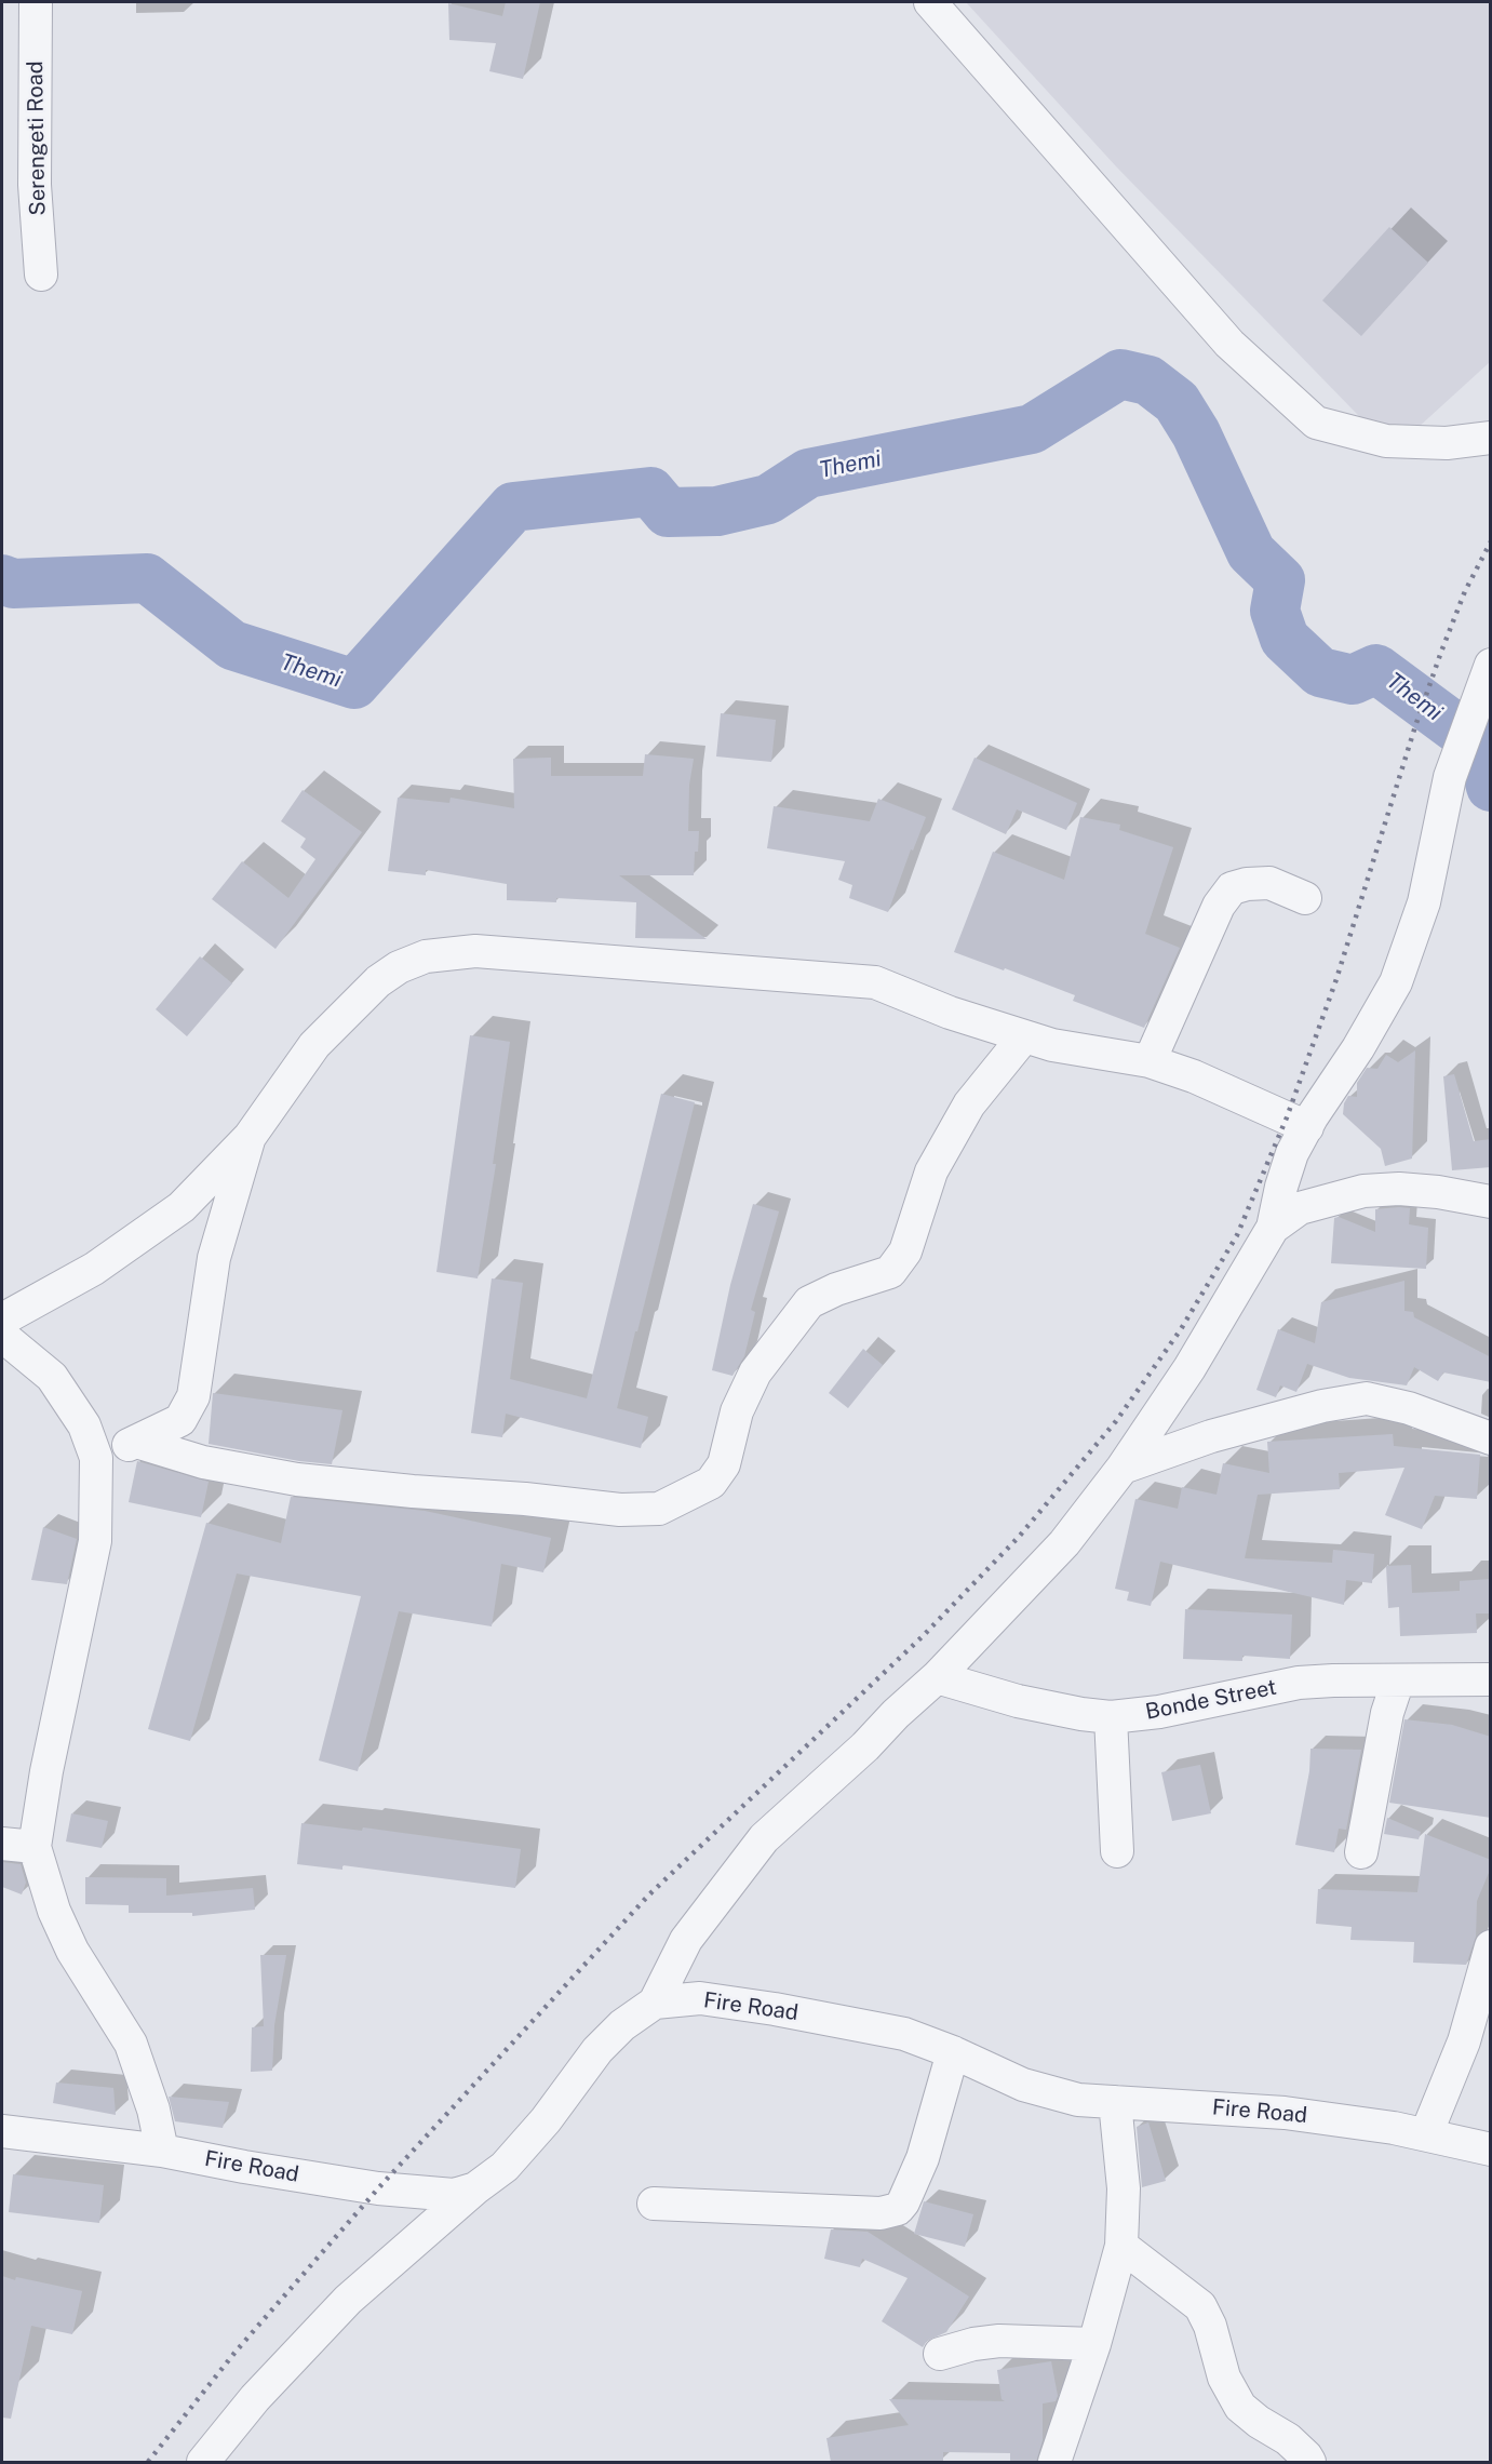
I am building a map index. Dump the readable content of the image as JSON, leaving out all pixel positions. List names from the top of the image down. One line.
{"streets":{"street":["Serengeti Road","Bonde Street","Fire Road"]},"water":["Themi"]}
